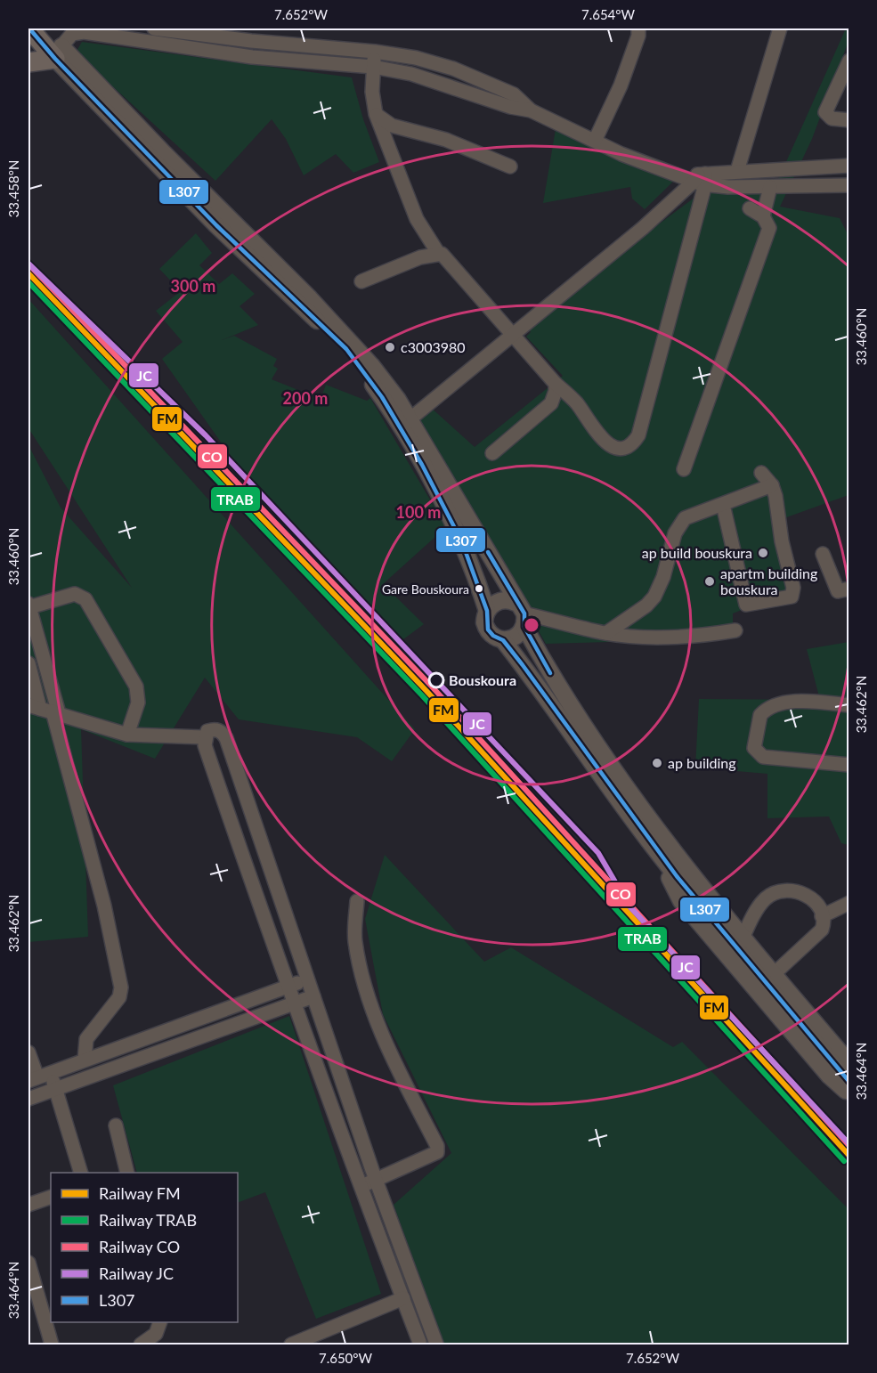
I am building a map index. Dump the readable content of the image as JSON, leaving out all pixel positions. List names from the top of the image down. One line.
{"places":["c3003980","ap build bouskura","apartm building bouskura","Gare Bouskoura","Bouskoura","ap building"],"lines":["transit line L307","rail line JC","rail line CO","rail line FM","rail line TRAB"],"legend":["Railway FM","Railway TRAB","Railway CO","Railway JC","L307"],"coordinates":["7.652°W","7.654°W","33.458°N","33.460°N","33.462°N","33.464°N","7.650°W"],"rings":["300 m","200 m","100 m"]}
